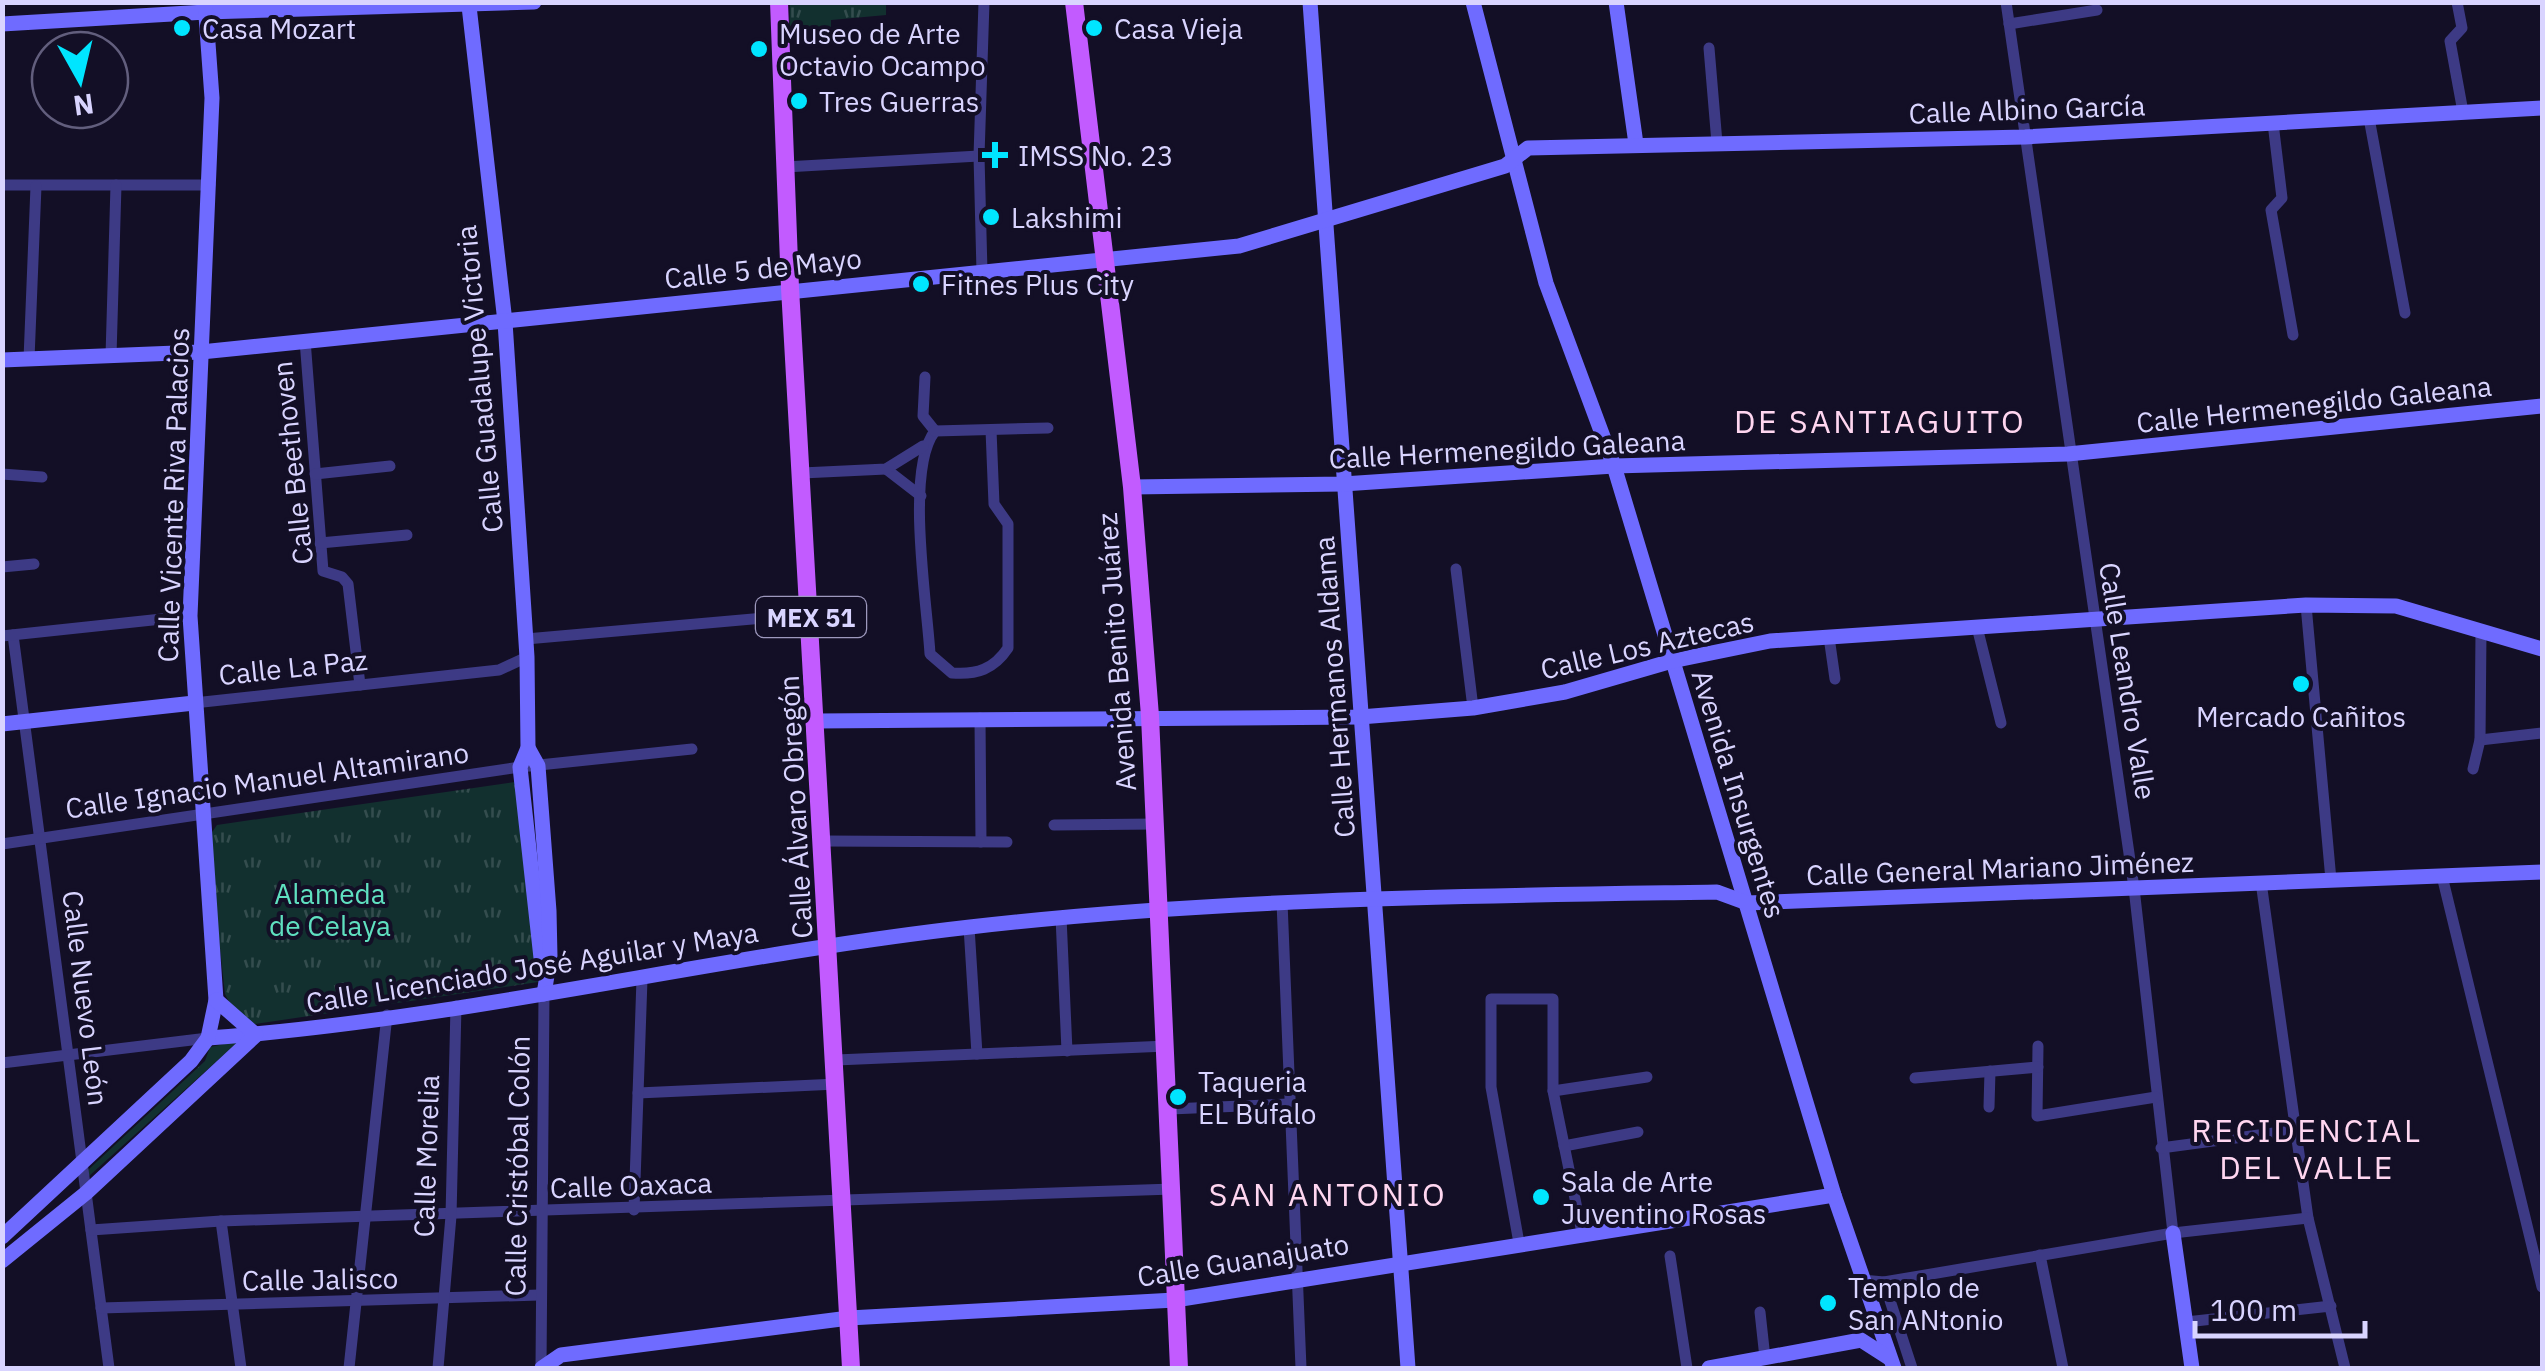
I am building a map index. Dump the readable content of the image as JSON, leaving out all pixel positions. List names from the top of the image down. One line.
{"streets":{"main road":["Calle Albino García","Calle 5 de Mayo","Calle Guadalupe Victoria","Calle Hermenegildo Galeana","Calle Vicente Riva Palacios","MEX 51","Calle Los Aztecas","Avenida Benito Juárez","Calle La Paz","Calle Leandro Valle","Calle Hermanos Aldama","Avenida Insurgentes","Calle Álvaro Obregón","Calle General Mariano Jiménez","Calle Licenciado José Aguilar y Maya","Calle Cristóbal Colón","Calle Guanajuato"],"street":["Calle Beethoven","Calle Ignacio Manuel Altamirano","Calle Nuevo León","Calle Morelia","Calle Oaxaca","Calle Jalisco"]},"crossings":[["Calle Albino García","Calle 5 de Mayo"],["Calle Albino García","Calle Leandro Valle"],["Calle Albino García","Avenida Insurgentes"],["Calle 5 de Mayo","Calle Guadalupe Victoria"],["Calle 5 de Mayo","Calle Beethoven"],["Calle 5 de Mayo","Calle Vicente Riva Palacios"],["Calle 5 de Mayo","Avenida Benito Juárez"],["Calle 5 de Mayo","Calle Hermanos Aldama"],["Calle 5 de Mayo","Avenida Insurgentes"],["Calle 5 de Mayo","Calle Álvaro Obregón"],["Calle Guadalupe Victoria","Calle La Paz"],["Calle Guadalupe Victoria","Calle Ignacio Manuel Altamirano"],["Calle Guadalupe Victoria","Calle Cristóbal Colón"],["Calle Hermenegildo Galeana","Avenida Benito Juárez"],["Calle Hermenegildo Galeana","Calle Leandro Valle"],["Calle Hermenegildo Galeana","Calle Hermanos Aldama"],["Calle Hermenegildo Galeana","Avenida Insurgentes"],["Calle Beethoven","Calle La Paz"],["Calle Vicente Riva Palacios","Calle La Paz"],["Calle Vicente Riva Palacios","Calle Ignacio Manuel Altamirano"],["Calle Vicente Riva Palacios","Calle Licenciado José Aguilar y Maya"],["Calle Los Aztecas","Avenida Benito Juárez"],["Calle Los Aztecas","Calle Leandro Valle"],["Calle Los Aztecas","Calle Hermanos Aldama"],["Calle Los Aztecas","Avenida Insurgentes"],["Calle Los Aztecas","Calle Álvaro Obregón"],["Avenida Benito Juárez","Calle General Mariano Jiménez"],["Avenida Benito Juárez","Calle Licenciado José Aguilar y Maya"],["Avenida Benito Juárez","Calle Oaxaca"],["Avenida Benito Juárez","Calle Guanajuato"],["Calle La Paz","Calle Nuevo León"],["Calle Leandro Valle","Calle General Mariano Jiménez"],["Calle Hermanos Aldama","Calle General Mariano Jiménez"],["Calle Hermanos Aldama","Calle Guanajuato"],["Calle Ignacio Manuel Altamirano","Calle Nuevo León"],["Avenida Insurgentes","Calle General Mariano Jiménez"],["Avenida Insurgentes","Calle Guanajuato"],["Calle Álvaro Obregón","Calle Licenciado José Aguilar y Maya"],["Calle Álvaro Obregón","Calle Oaxaca"],["Calle Álvaro Obregón","Calle Guanajuato"],["Calle General Mariano Jiménez","Calle Licenciado José Aguilar y Maya"],["Calle Licenciado José Aguilar y Maya","Calle Morelia"],["Calle Licenciado José Aguilar y Maya","Calle Cristóbal Colón"],["Calle Nuevo León","Calle Oaxaca"],["Calle Nuevo León","Calle Jalisco"],["Calle Morelia","Calle Oaxaca"],["Calle Morelia","Calle Jalisco"],["Calle Cristóbal Colón","Calle Oaxaca"],["Calle Cristóbal Colón","Calle Guanajuato"],["Calle Cristóbal Colón","Calle Jalisco"]],"districts":["DE SANTIAGUITO","RECIDENCIAL DEL VALLE","SAN ANTONIO"],"parks":["Alameda de Celaya"],"places":{"other":["Casa Mozart","Casa Vieja","Museo de Arte Octavio Ocampo","Tres Guerras","Lakshimi","Fitnes Plus City","Mercado Cañitos","Taqueria EL Búfalo","Sala de Arte Juventino Rosas","Templo de San ANtonio"],"health":["IMSS No. 23"]},"scale_bar":"100 m","north":"bottom"}
